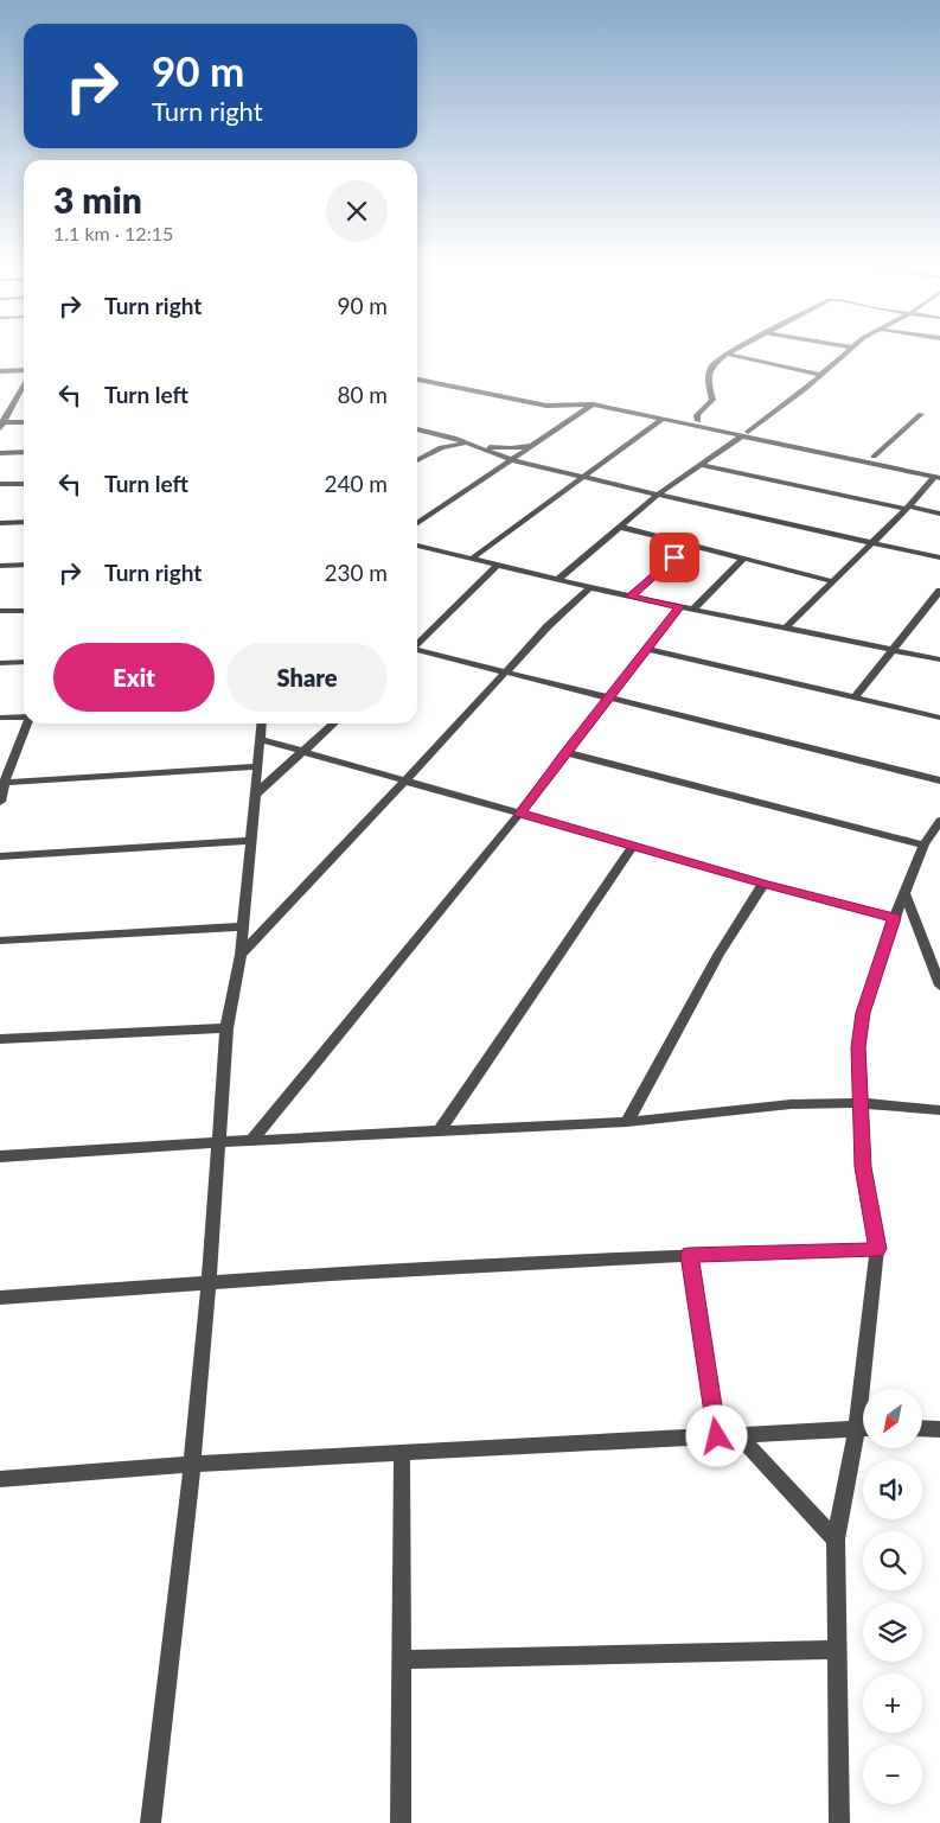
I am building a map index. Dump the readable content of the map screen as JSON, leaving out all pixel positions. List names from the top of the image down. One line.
{"north":"bottom left","page":{"turn":["90 m","Turn right"],"heading":["3 min","1.1 km · 12:15"],"list":[{"name":"Turn right","value":"90 m"},{"name":"Turn left","value":"80 m"},{"name":"Turn left","value":"240 m"},{"name":"Turn right","value":"230 m"}],"buttons":["Exit","Share"],"map_buttons":["+","−"]}}
